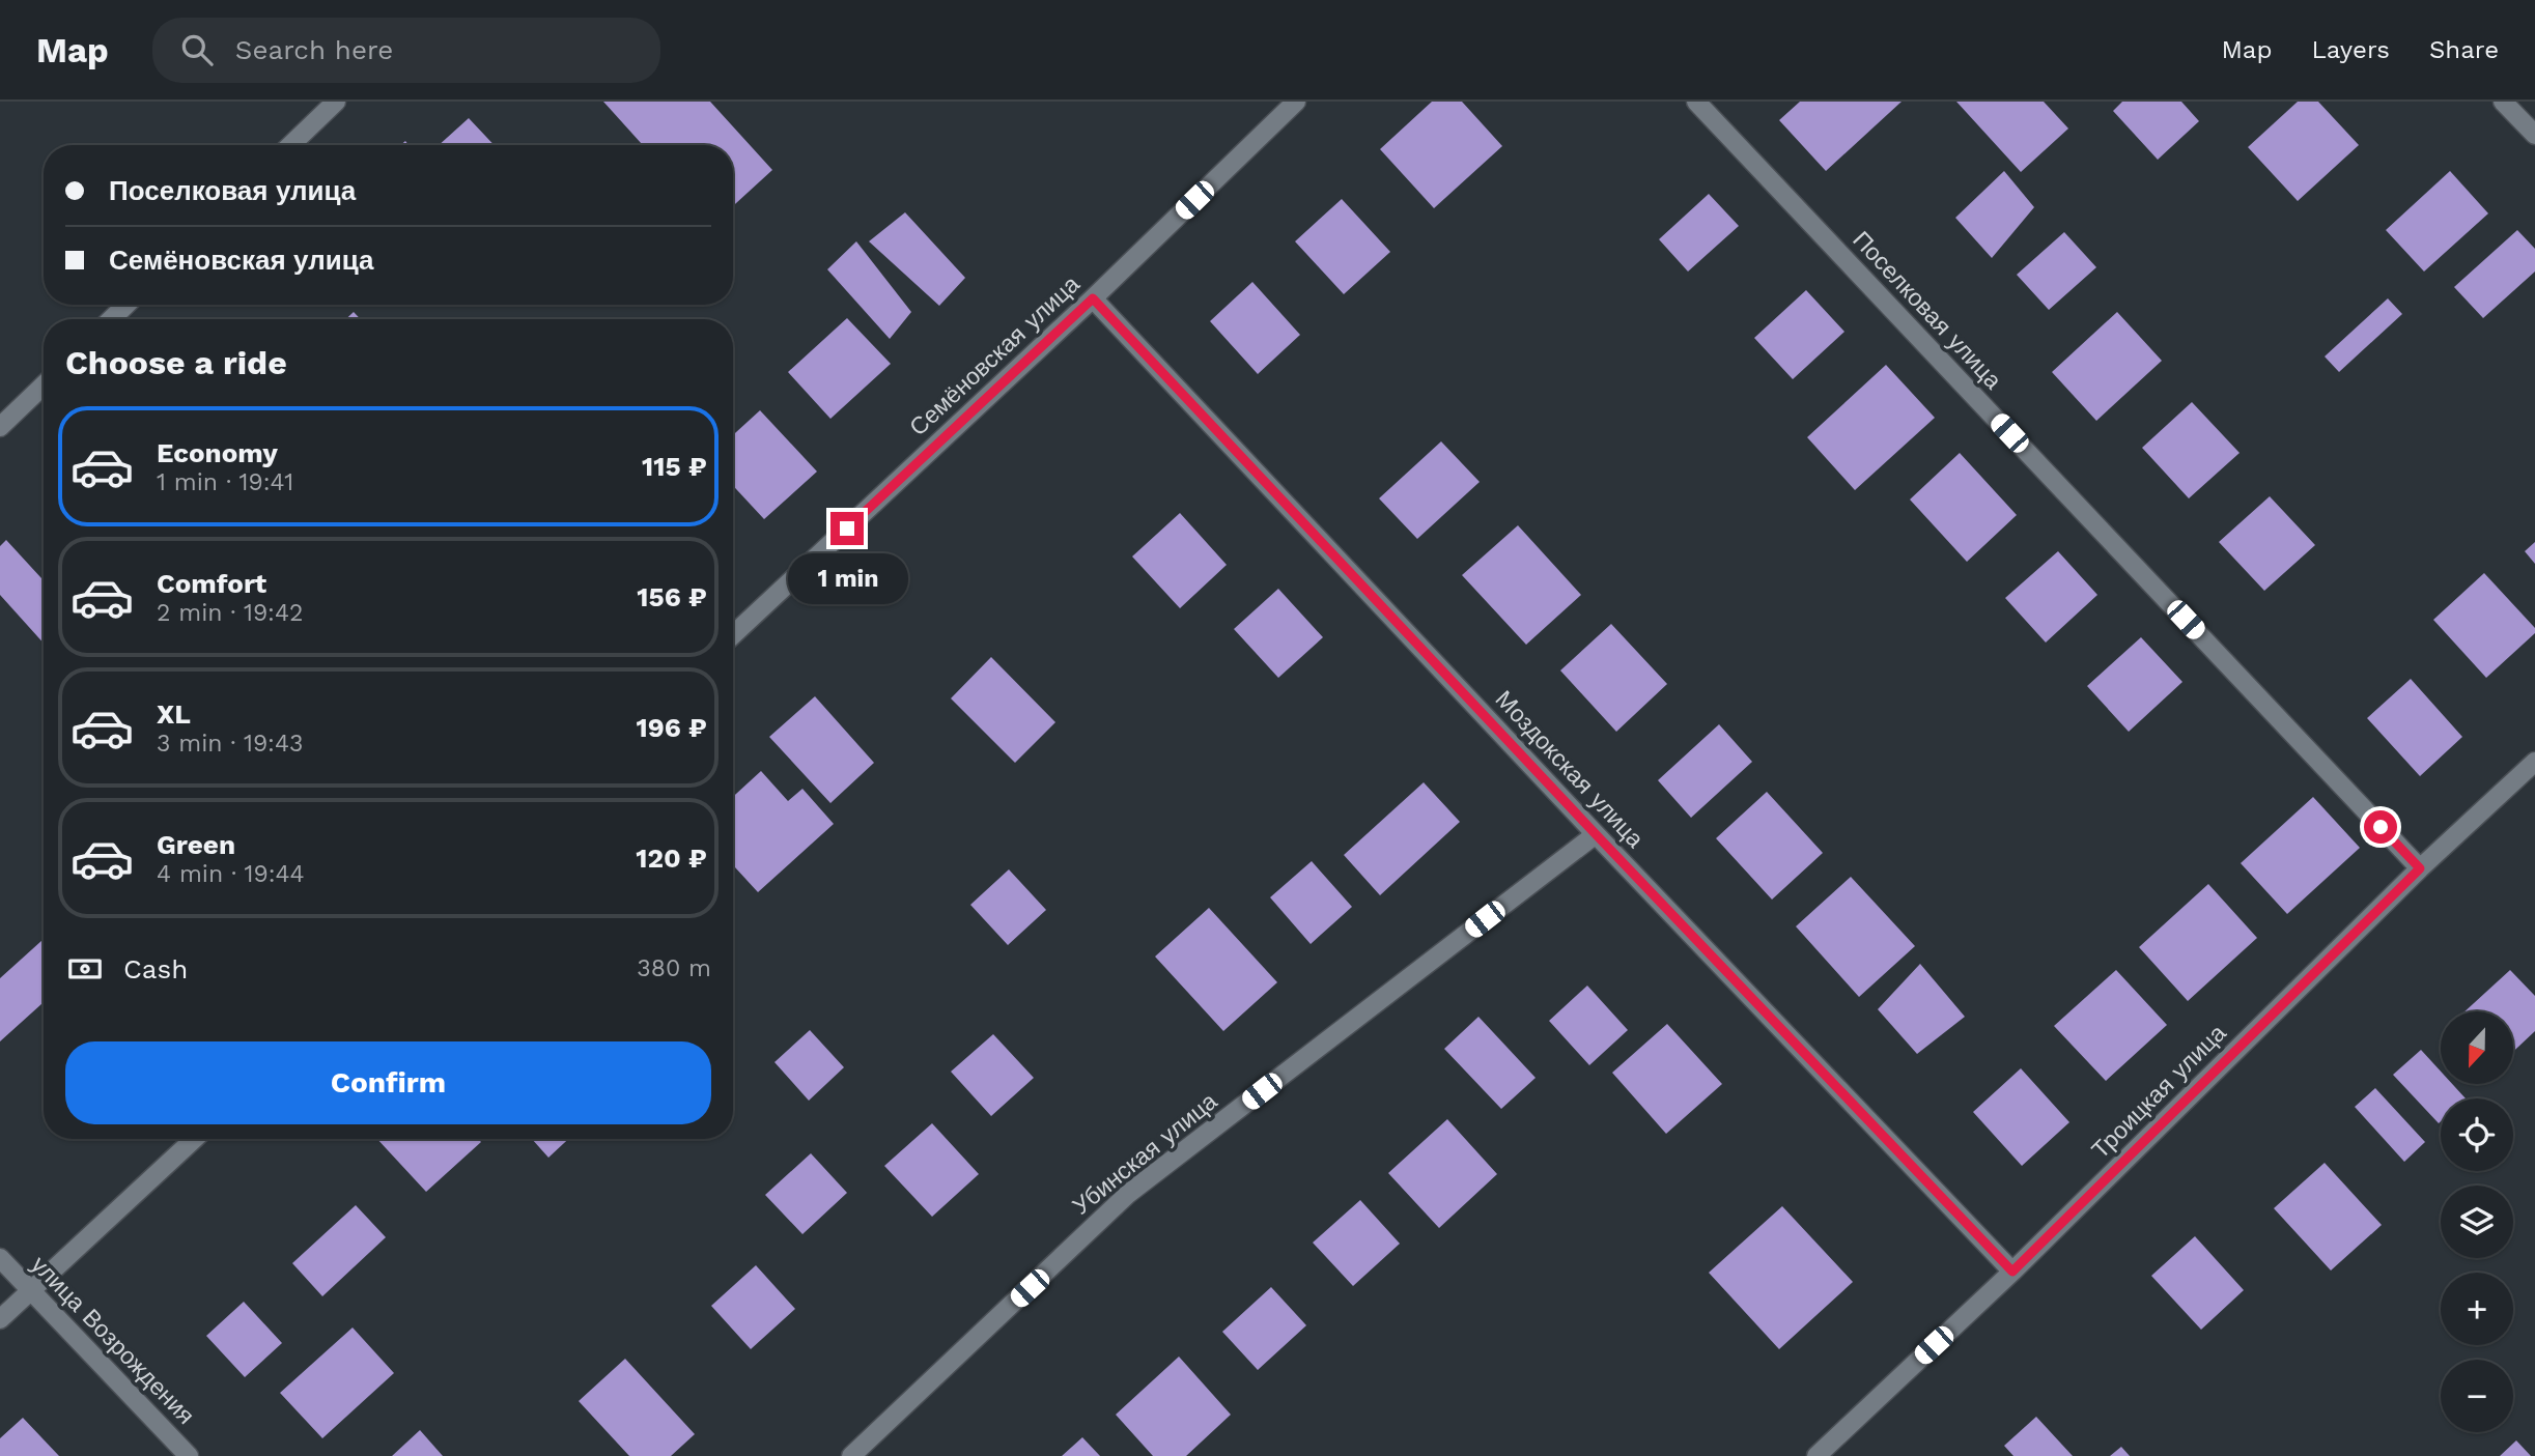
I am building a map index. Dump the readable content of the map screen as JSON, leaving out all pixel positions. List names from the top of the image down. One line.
{"streets":{"street":["Поселковая улица","Семёновская улица","Моздокская улица","Троицкая улица","Убинская улица","улица Возрождения"]},"crossings":[["Поселковая улица","Троицкая улица"],["Семёновская улица","Моздокская улица"],["Моздокская улица","Троицкая улица"],["Моздокская улица","Убинская улица"]],"north":"bottom","page":{"header":"Map","search":"Search here","nav":["Map","Layers","Share"],"banner":["Поселковая улица","Семёновская улица"],"heading":"Choose a ride","list":[{"name":"Economy","note":"1 min · 19:41","value":"115 ₽"},{"name":"Comfort","note":"2 min · 19:42","value":"156 ₽"},{"name":"XL","note":"3 min · 19:43","value":"196 ₽"},{"name":"Green","note":"4 min · 19:44","value":"120 ₽"}],"bubble":"1 min","pay":["Cash","380 m"],"map_buttons":["+","−"],"buttons":"Confirm"}}
